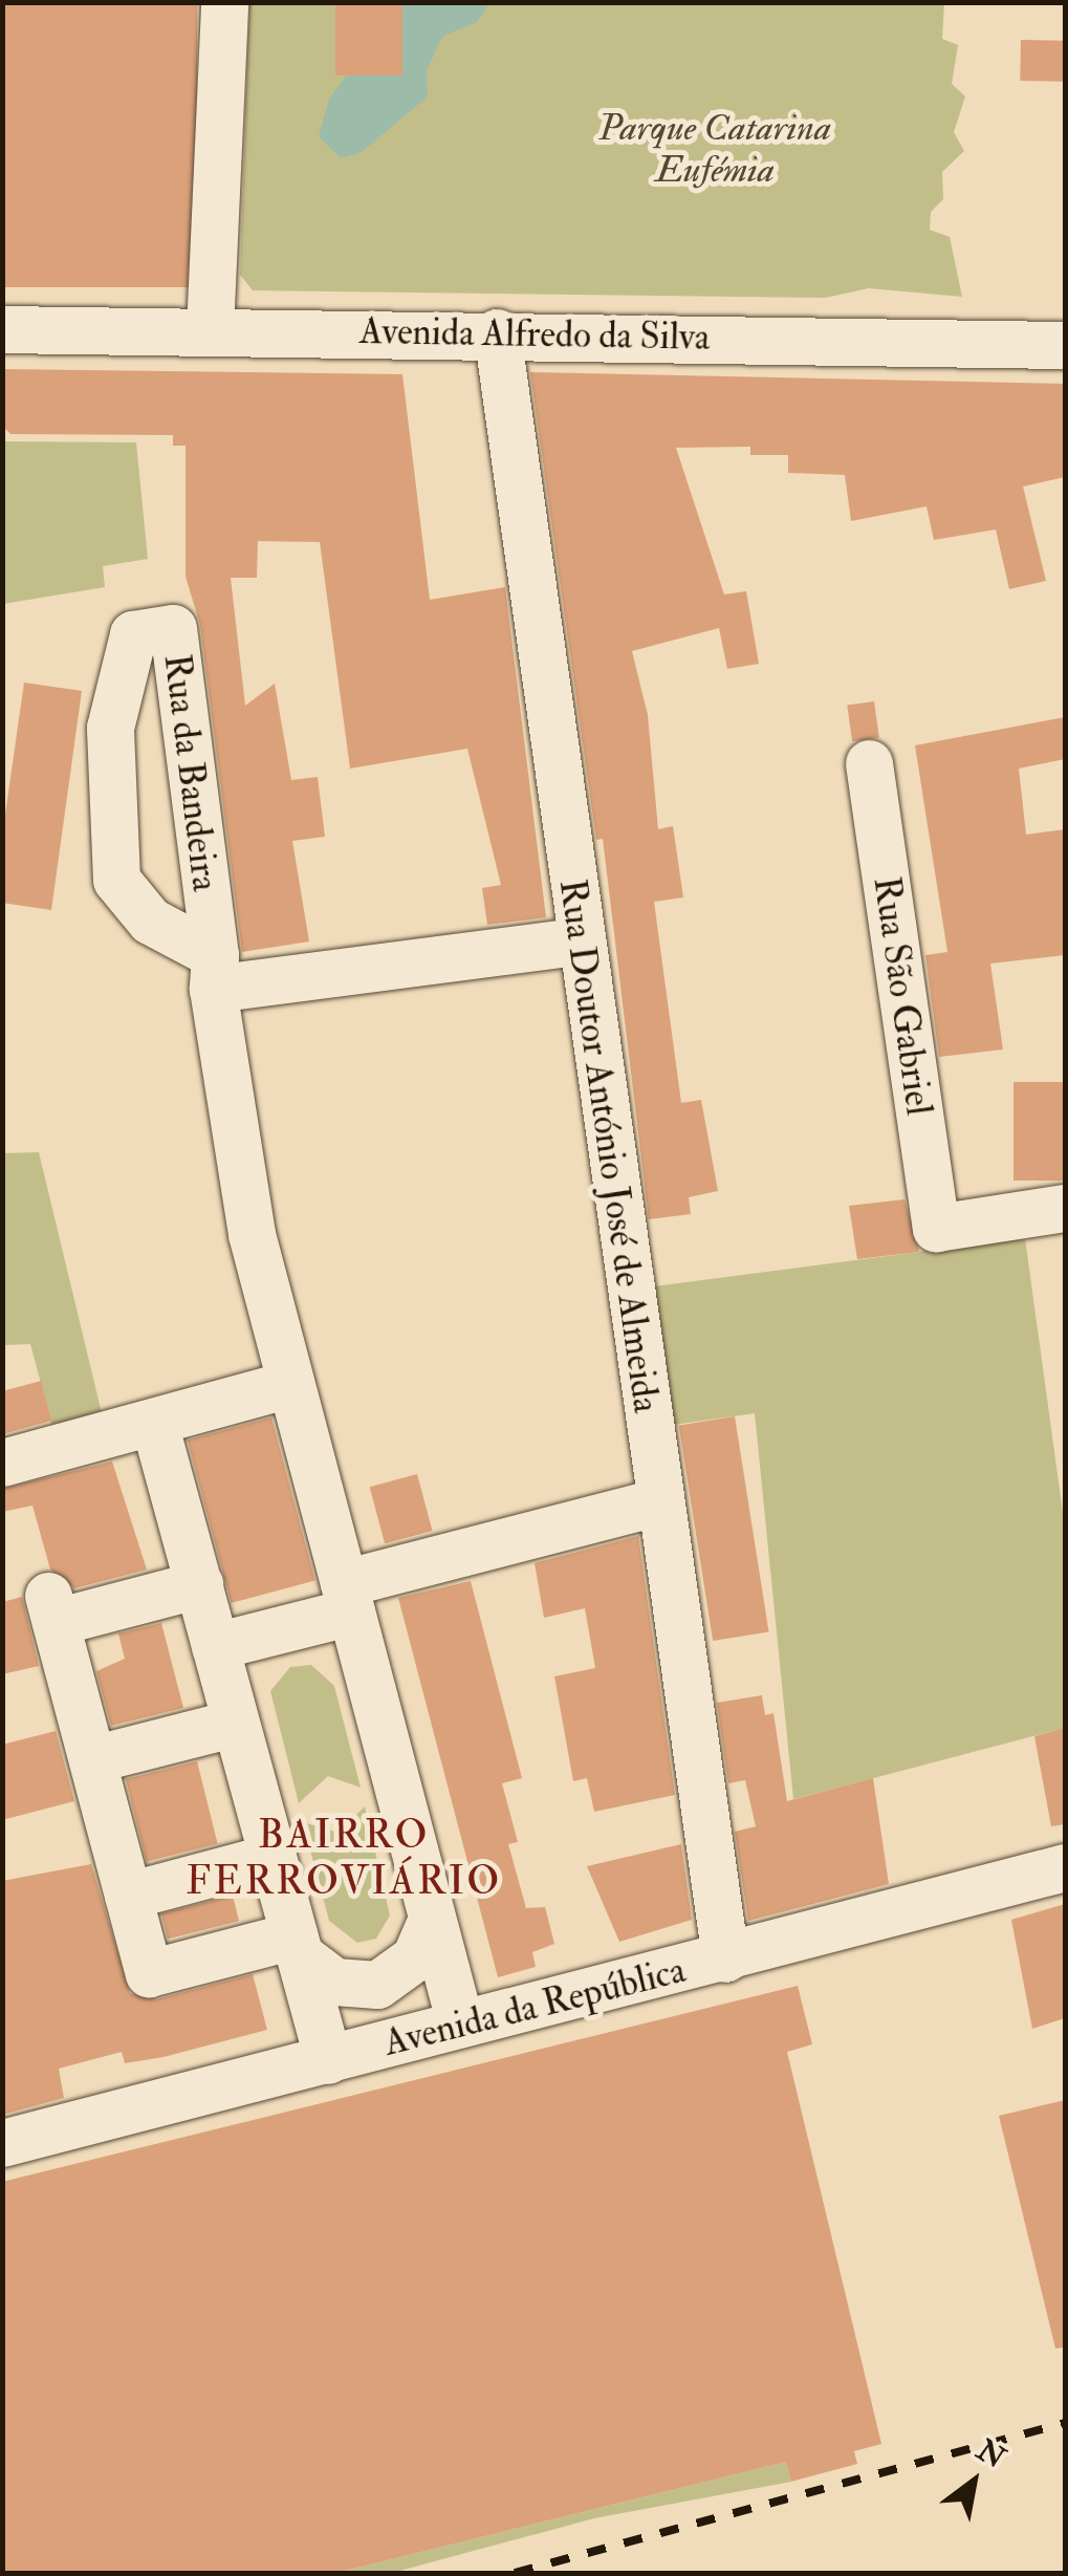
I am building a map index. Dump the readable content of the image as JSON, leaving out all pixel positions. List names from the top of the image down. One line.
{"streets":{"street":["Avenida Alfredo da Silva","Rua da Bandeira","Rua São Gabriel","Rua Doutor António José de Almeida","Avenida da República"]},"crossings":[["Avenida Alfredo da Silva","Rua Doutor António José de Almeida"],["Rua da Bandeira","Avenida da República"],["Rua Doutor António José de Almeida","Avenida da República"]],"districts":["BAIRRO FERROVIÁRIO"],"parks":["Parque Catarina Eufémia"],"north":"top right"}
